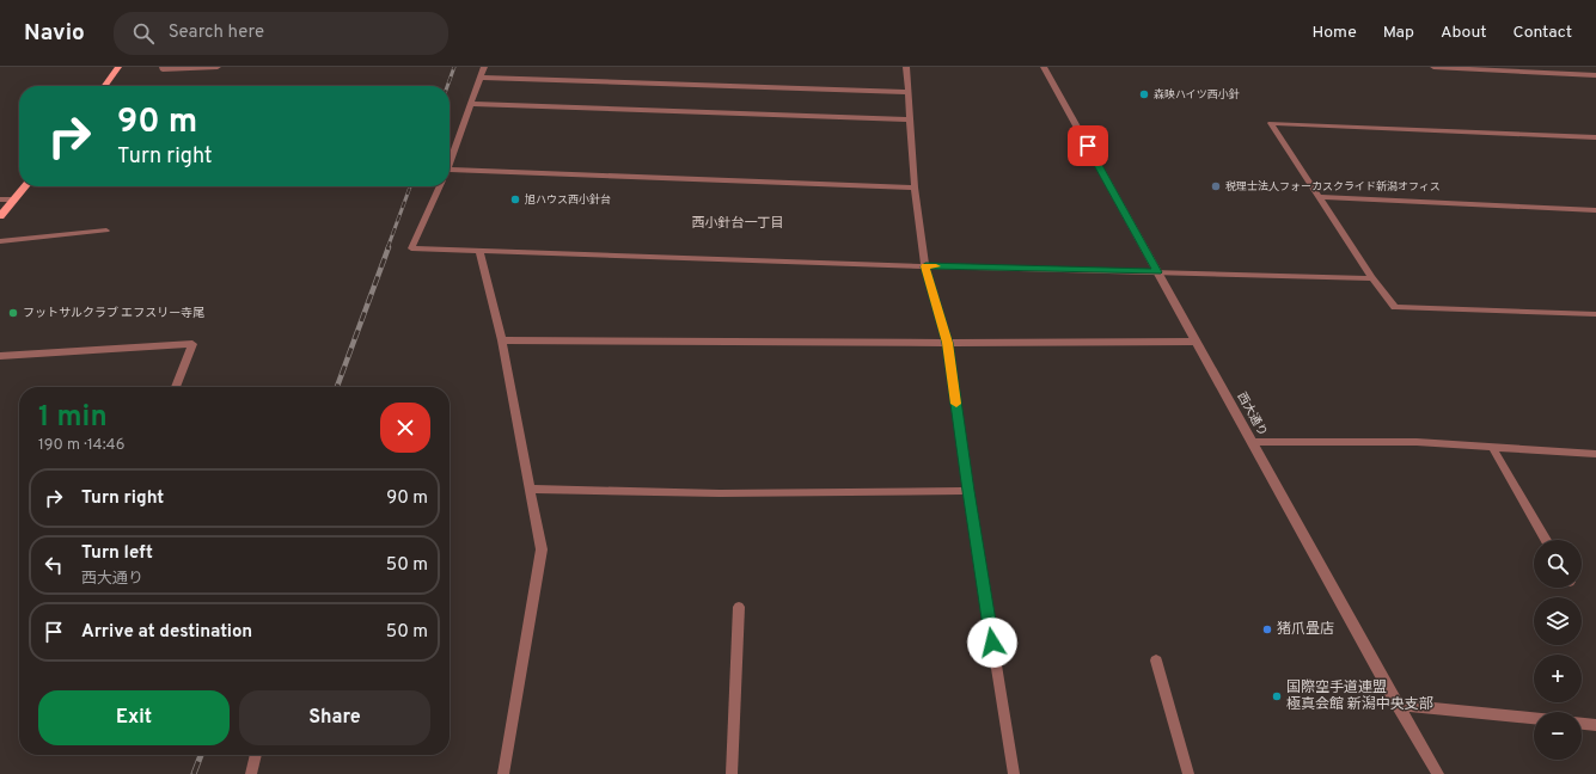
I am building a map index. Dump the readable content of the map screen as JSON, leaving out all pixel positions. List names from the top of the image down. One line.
{"streets":{"street":["西大通り"]},"districts":["西小針台一丁目"],"places":["森映ハイツ西小針","税理士法人フォーカスクライド新潟オフィス","旭ハウス西小針台","フットサルクラブ エフスリー寺尾","猪爪畳店","国際空手道連盟 極真会館 新潟中央支部"],"page":{"header":"Navio","search":"Search here","nav":["Home","Map","About","Contact"],"turn":["90 m","Turn right"],"heading":["1 min","190 m · 14:46"],"list":[{"name":"Turn right","value":"90 m"},{"name":"Turn left","note":"西大通り","value":"50 m"},{"name":"Arrive at destination","value":"50 m"}],"map_buttons":["+","−"],"buttons":["Exit","Share"]}}
